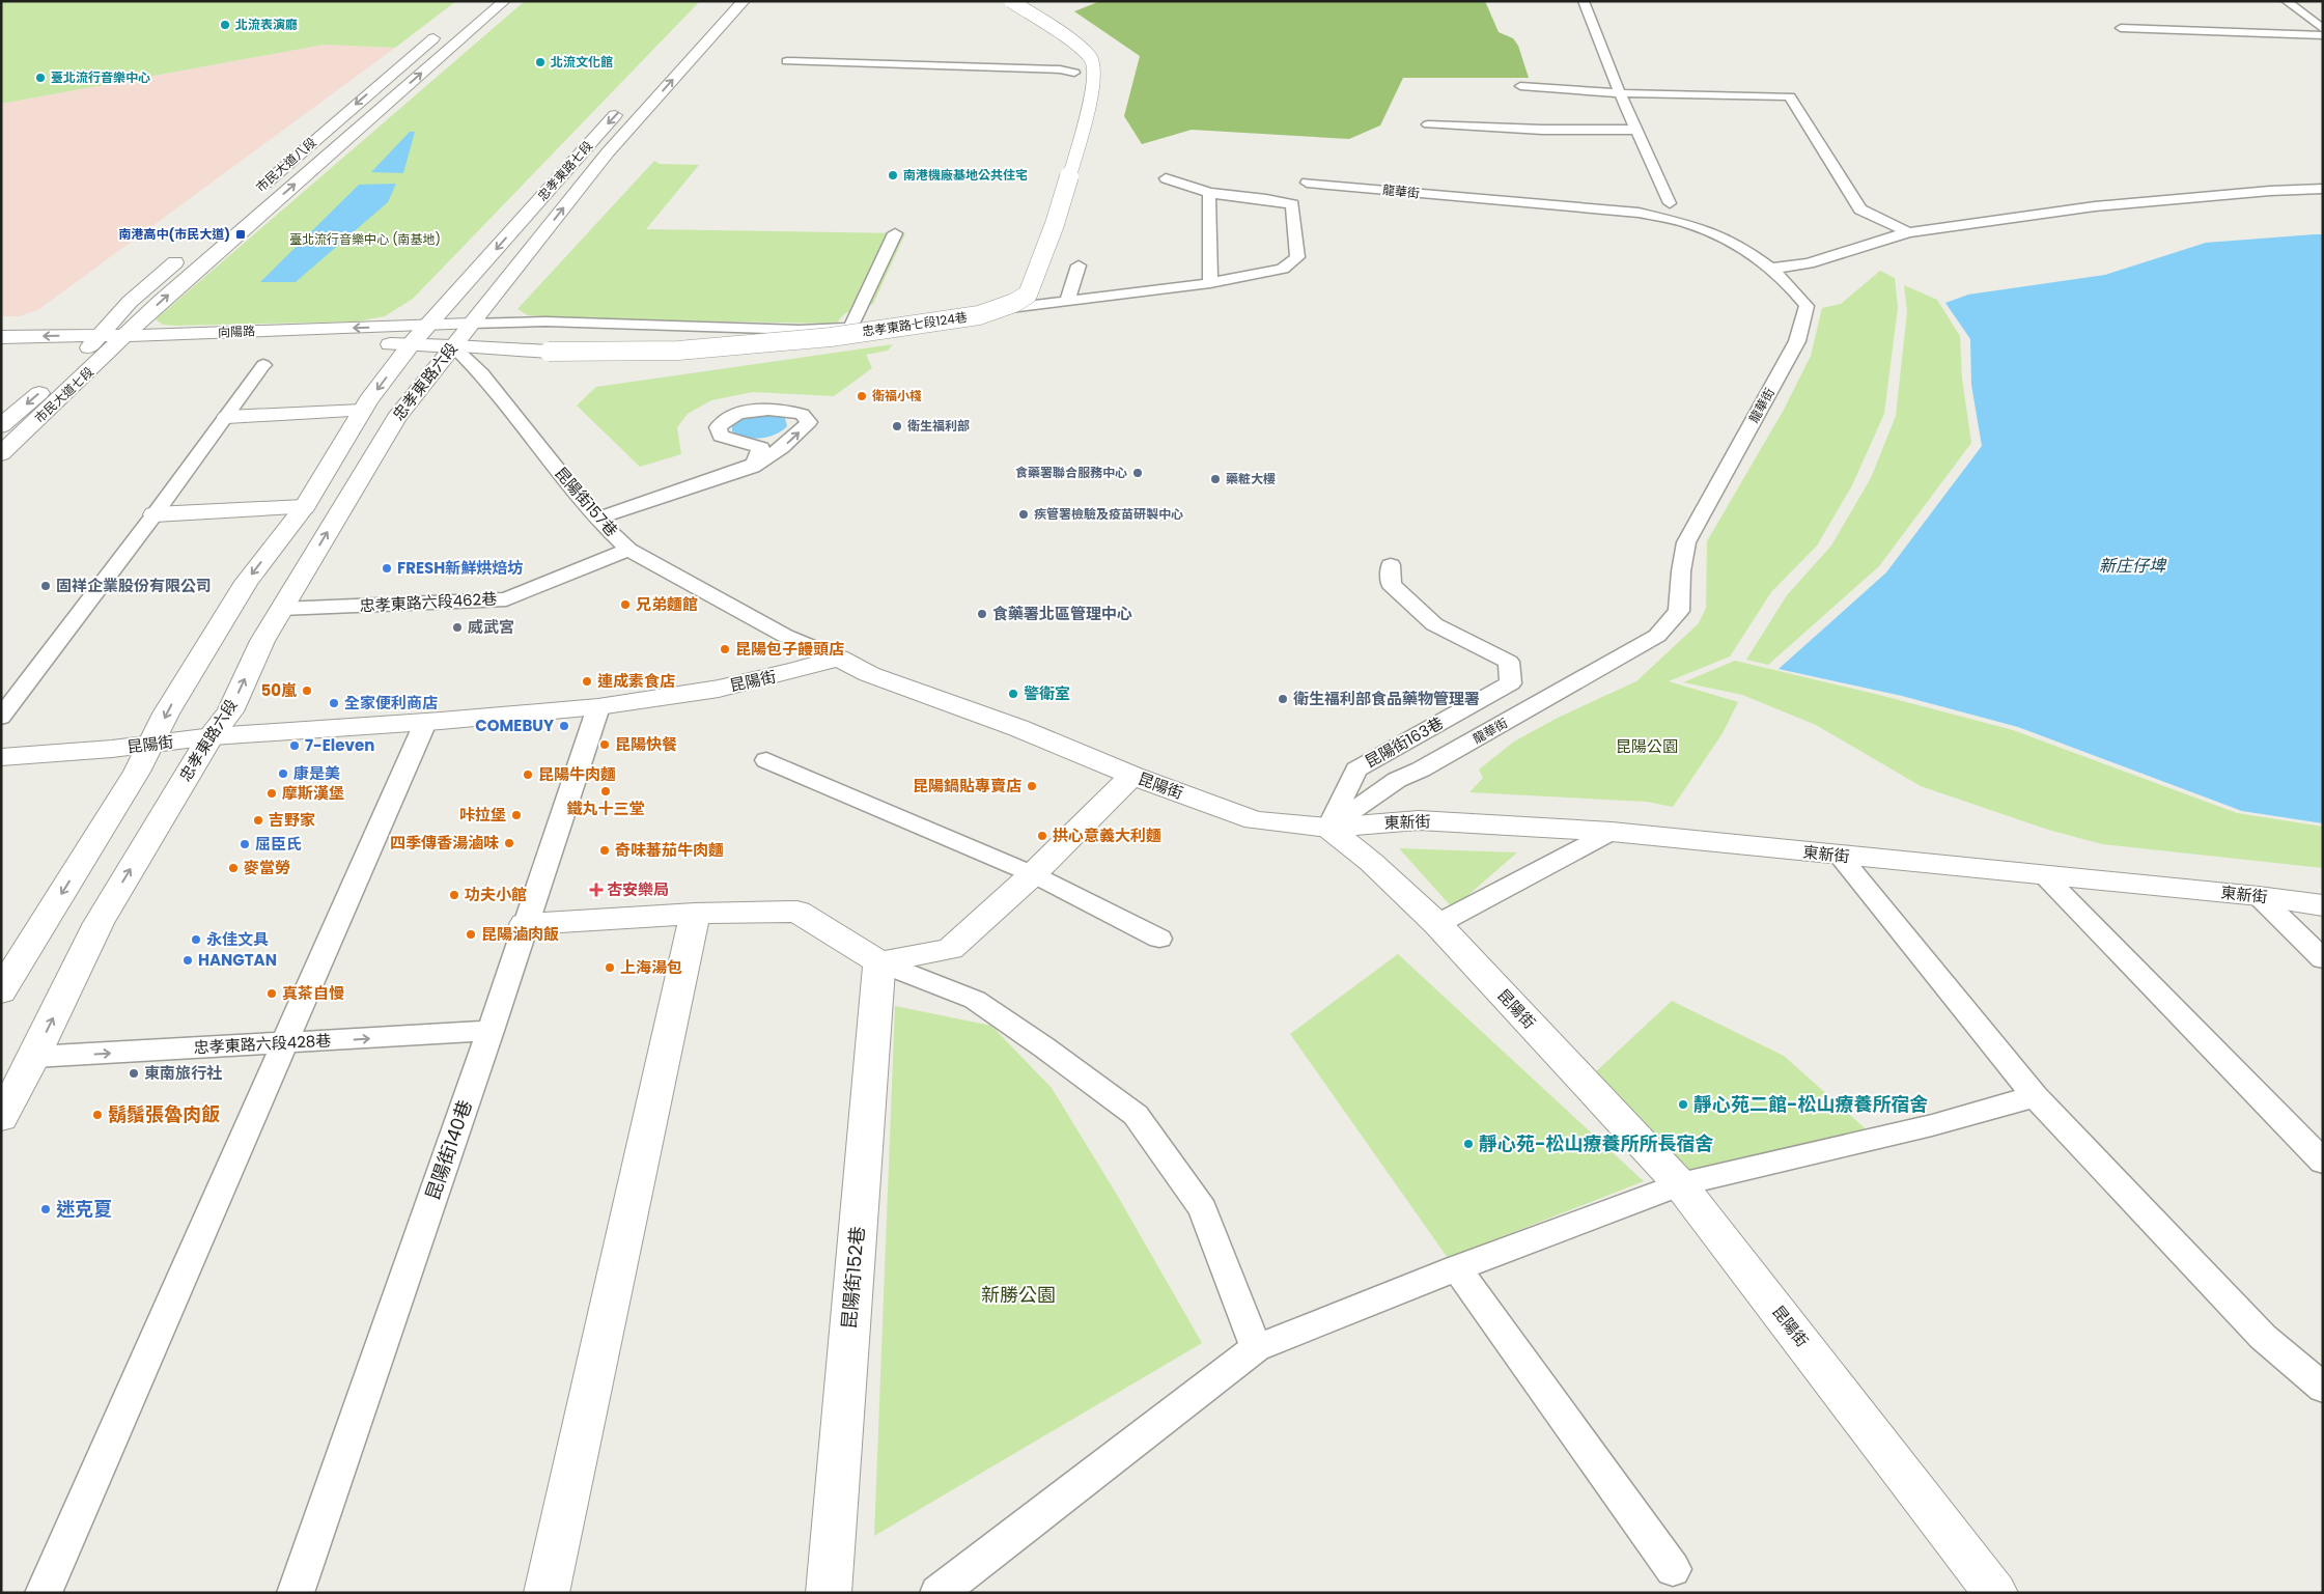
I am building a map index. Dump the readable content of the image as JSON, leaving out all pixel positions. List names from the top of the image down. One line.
{"streets":{"street":["市民大道八段","忠孝東路七段","忠孝東路七段124巷","向陽路","忠孝東路六段","市民大道七段","昆陽街","東新街","昆陽街152巷"],"lane":["龍華街","昆陽街157巷","忠孝東路六段462巷","昆陽街163巷","忠孝東路六段428巷","昆陽街140巷"]},"crossings":[["市民大道八段","向陽路"],["市民大道八段","市民大道七段"],["忠孝東路七段","向陽路"],["忠孝東路七段","忠孝東路六段"],["龍華街","昆陽街"],["龍華街","昆陽街163巷"],["龍華街","東新街"],["忠孝東路七段124巷","向陽路"],["忠孝東路七段124巷","忠孝東路六段"],["忠孝東路七段124巷","昆陽街157巷"],["向陽路","忠孝東路六段"],["向陽路","市民大道七段"],["向陽路","昆陽街157巷"],["忠孝東路六段","昆陽街157巷"],["忠孝東路六段","忠孝東路六段462巷"],["忠孝東路六段","昆陽街"],["忠孝東路六段","忠孝東路六段428巷"],["昆陽街157巷","忠孝東路六段462巷"],["昆陽街157巷","昆陽街"],["昆陽街","昆陽街163巷"],["昆陽街","東新街"],["昆陽街","昆陽街140巷"],["昆陽街163巷","東新街"],["忠孝東路六段428巷","昆陽街140巷"]],"one_way":["忠孝東路六段428巷"],"water":["新庄仔埤"],"parks":["臺北流行音樂中心 (南基地)","昆陽公園","新勝公園"],"places":{"other":["北流表演廳","北流文化館","臺北流行音樂中心","南港機廠基地公共住宅","衛福小棧","衛生福利部","食藥署聯合服務中心","藥粧大樓","疾管署檢驗及疫苗研製中心","FRESH新鮮烘焙坊","固祥企業股份有限公司","兄弟麵館","食藥署北區管理中心","威武宮","昆陽包子饅頭店","連成素食店","50嵐","警衛室","衛生福利部食品藥物管理署","全家便利商店","COMEBUY","昆陽快餐","7-Eleven","康是美","昆陽牛肉麵","昆陽鍋貼專賣店","鐵丸十三堂","摩斯漢堡","咔拉堡","吉野家","拱心意義大利麵","四季傳香湯滷味","屈臣氏","奇味蕃茄牛肉麵","麥當勞","功夫小館","昆陽滷肉飯","永佳文具","HANGTAN","上海湯包","真茶自慢","東南旅行社","靜心苑二館-松山療養所宿舍","鬍鬚張魯肉飯","靜心苑-松山療養所所長宿舍","迷克夏"],"transit":["南港高中(市民大道)"],"health":["杏安樂局"]}}
